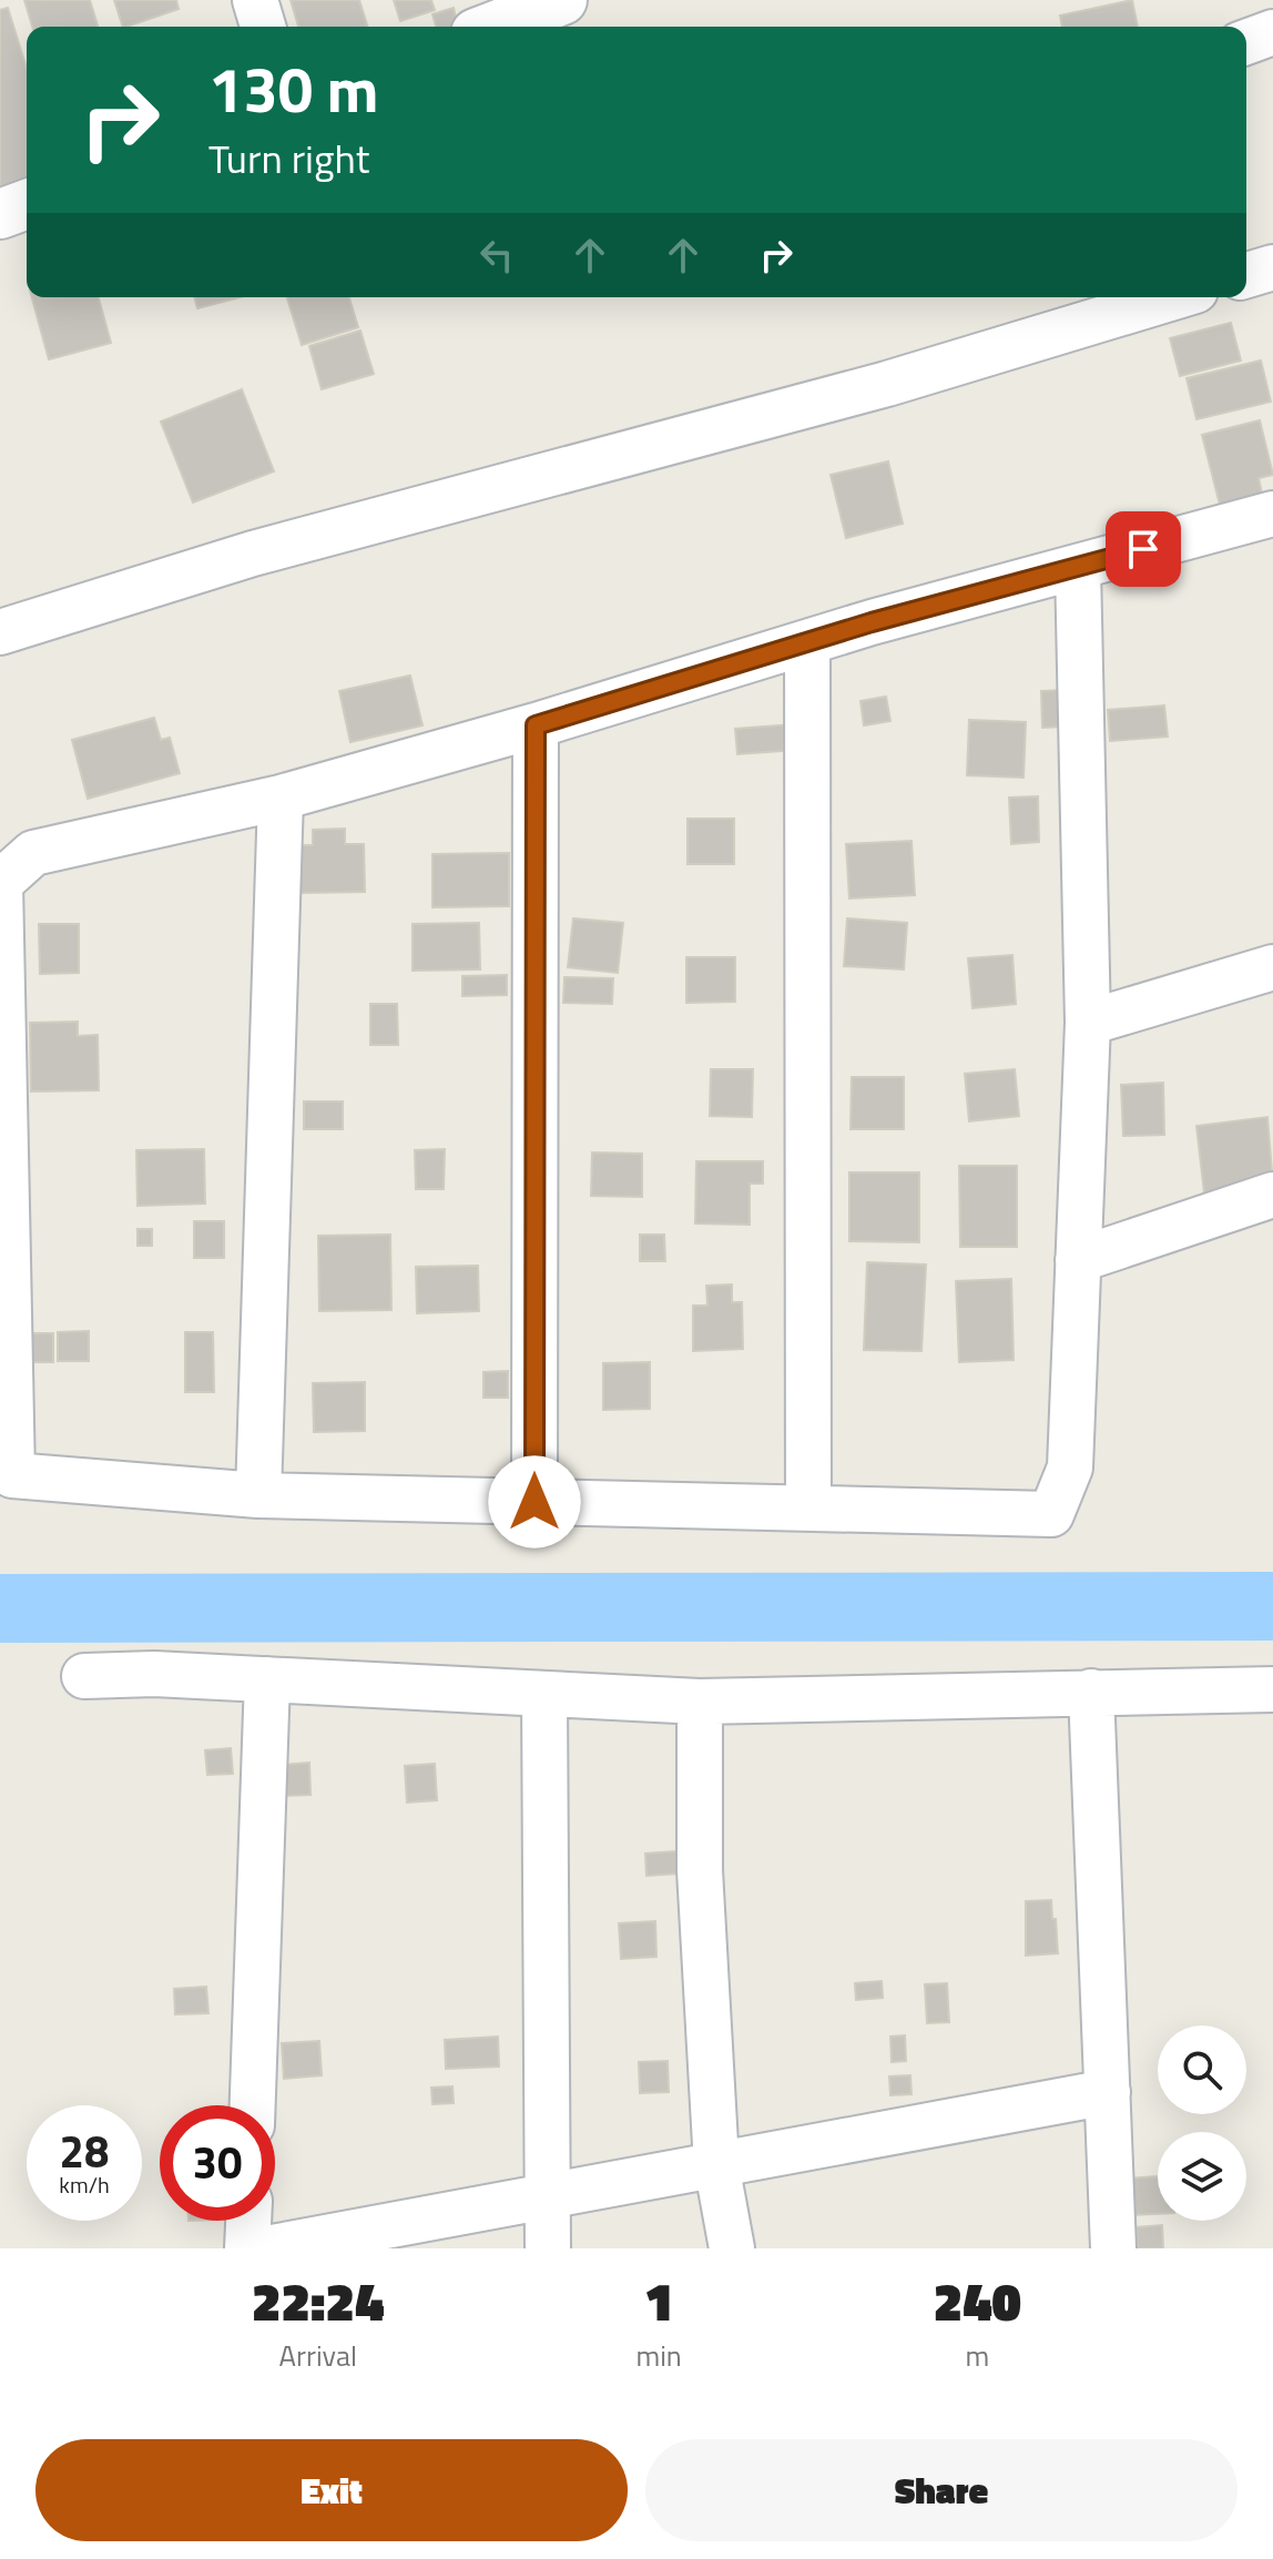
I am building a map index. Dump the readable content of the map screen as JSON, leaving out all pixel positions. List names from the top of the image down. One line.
{"page":{"turn":["130 m","Turn right"],"speed":"28 km/h","limit":"30","eta":["22:24","Arrival","1","min","240","m"],"buttons":["Exit","Share"]}}
